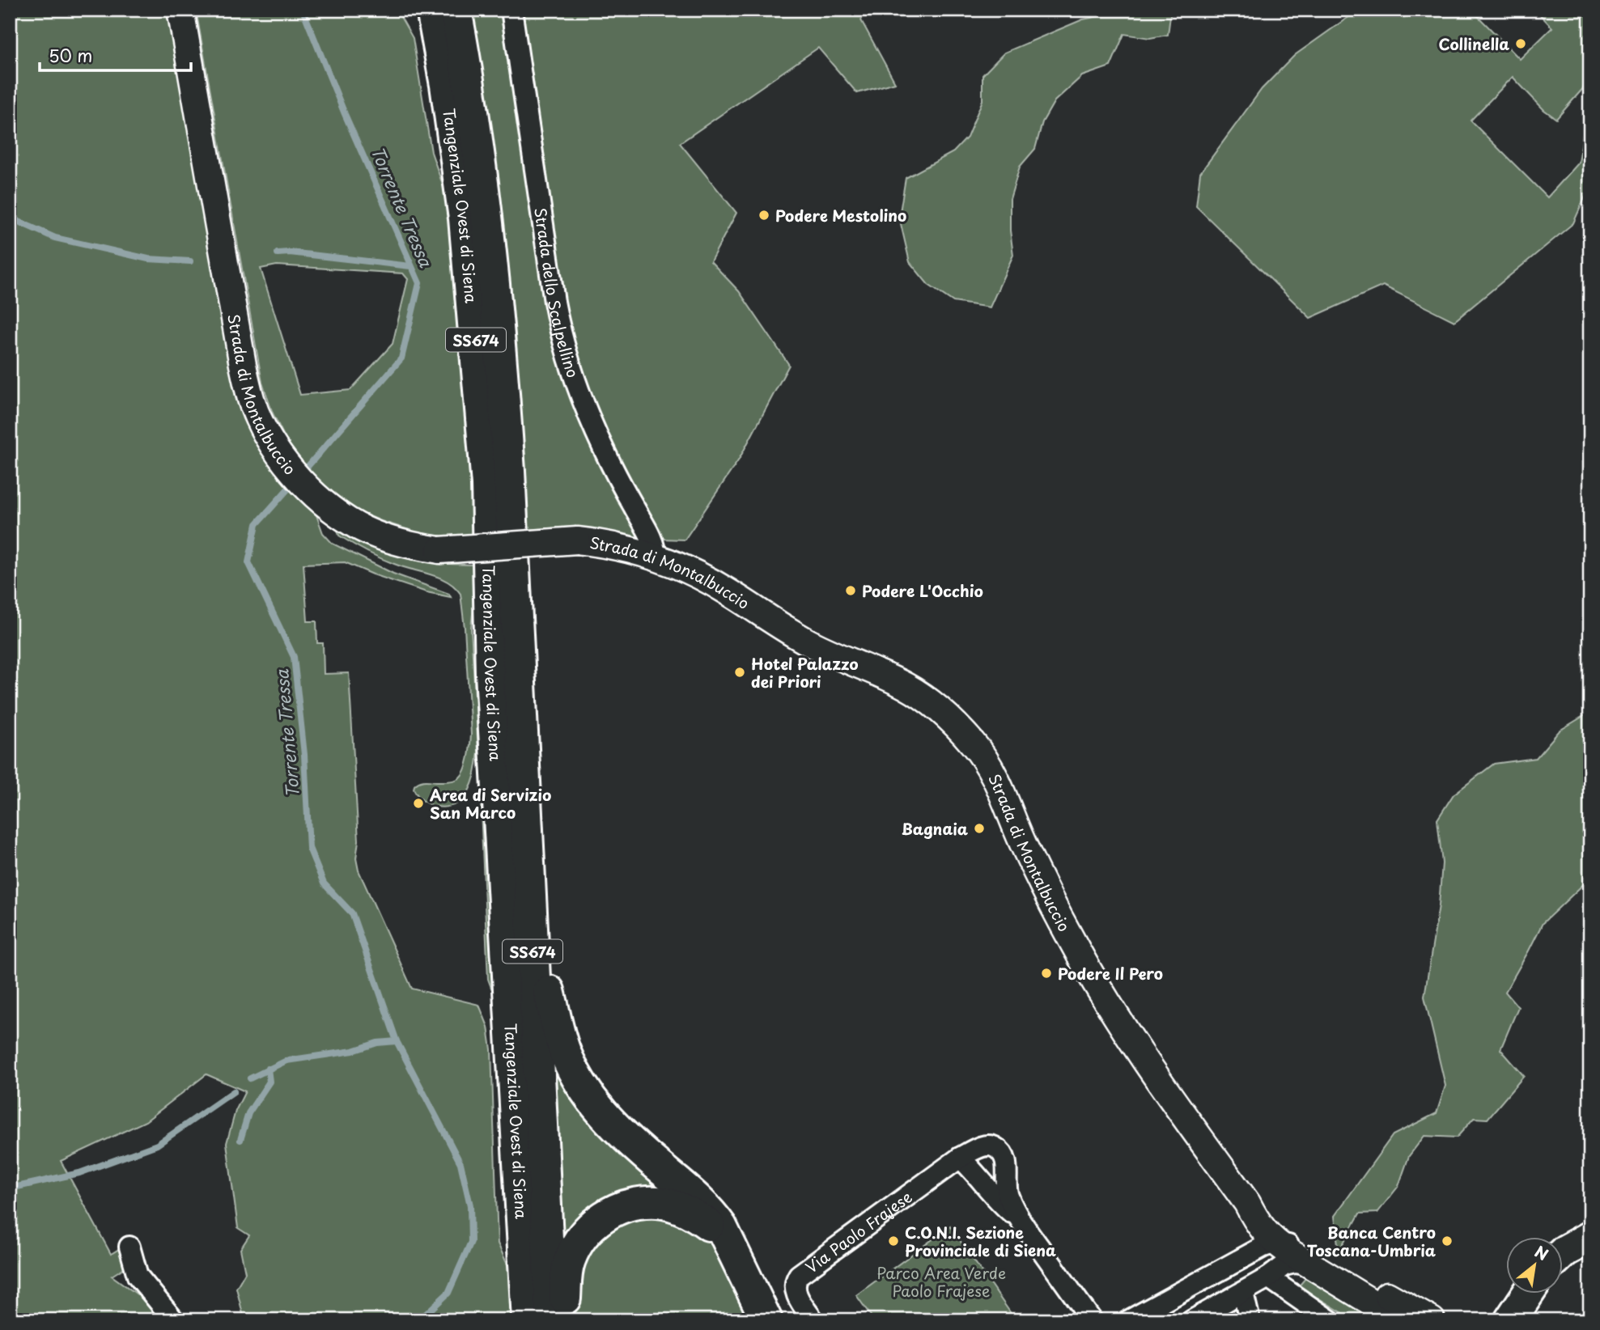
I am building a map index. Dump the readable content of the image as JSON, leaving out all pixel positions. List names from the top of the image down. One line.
{"streets":{"main road":["Tangenziale Ovest di Siena","SS674"],"street":["Strada dello Scalpellino","Strada di Montalbuccio","Via Paolo Frajese"]},"crossings":[["Strada dello Scalpellino","Strada di Montalbuccio"]],"water":["Torrente Tressa"],"parks":["Parco Area Verde Paolo Frajese"],"places":["Collinella","Podere Mestolino","Podere L'Occhio","Hotel Palazzo dei Priori","Area di Servizio San Marco","Bagnaia","Podere Il Pero","C.O.N.I. Sezione Provinciale di Siena","Banca Centro Toscana-Umbria"],"scale_bar":"50 m","north":"top right"}
